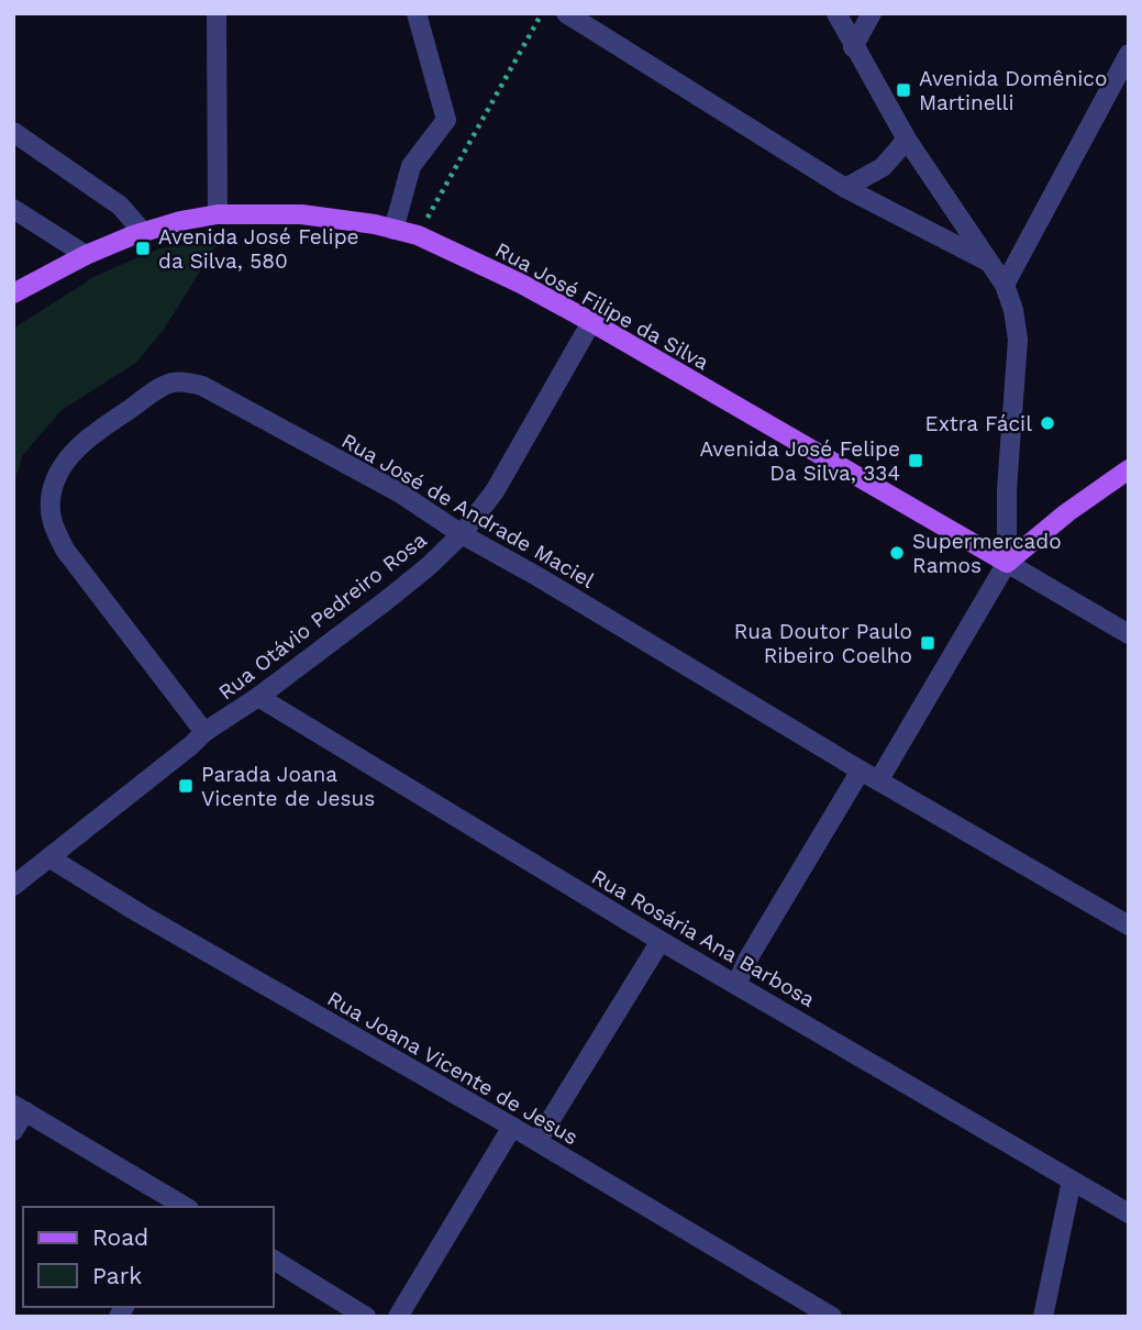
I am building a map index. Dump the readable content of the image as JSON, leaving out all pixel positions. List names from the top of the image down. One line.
{"streets":{"main road":["Rua José Filipe da Silva"],"street":["Rua José de Andrade Maciel","Rua Otávio Pedreiro Rosa","Rua Rosária Ana Barbosa","Rua Joana Vicente de Jesus"]},"crossings":[["Rua José Filipe da Silva","Rua Otávio Pedreiro Rosa"],["Rua José de Andrade Maciel","Rua Otávio Pedreiro Rosa"],["Rua Otávio Pedreiro Rosa","Rua Rosária Ana Barbosa"],["Rua Otávio Pedreiro Rosa","Rua Joana Vicente de Jesus"]],"places":{"transit":["Avenida Domênico Martinelli","Avenida José Felipe da Silva, 580","Avenida José Felipe Da Silva, 334","Rua Doutor Paulo Ribeiro Coelho","Parada Joana Vicente de Jesus"],"other":["Extra Fácil","Supermercado Ramos"]},"legend":["Road","Park"]}
